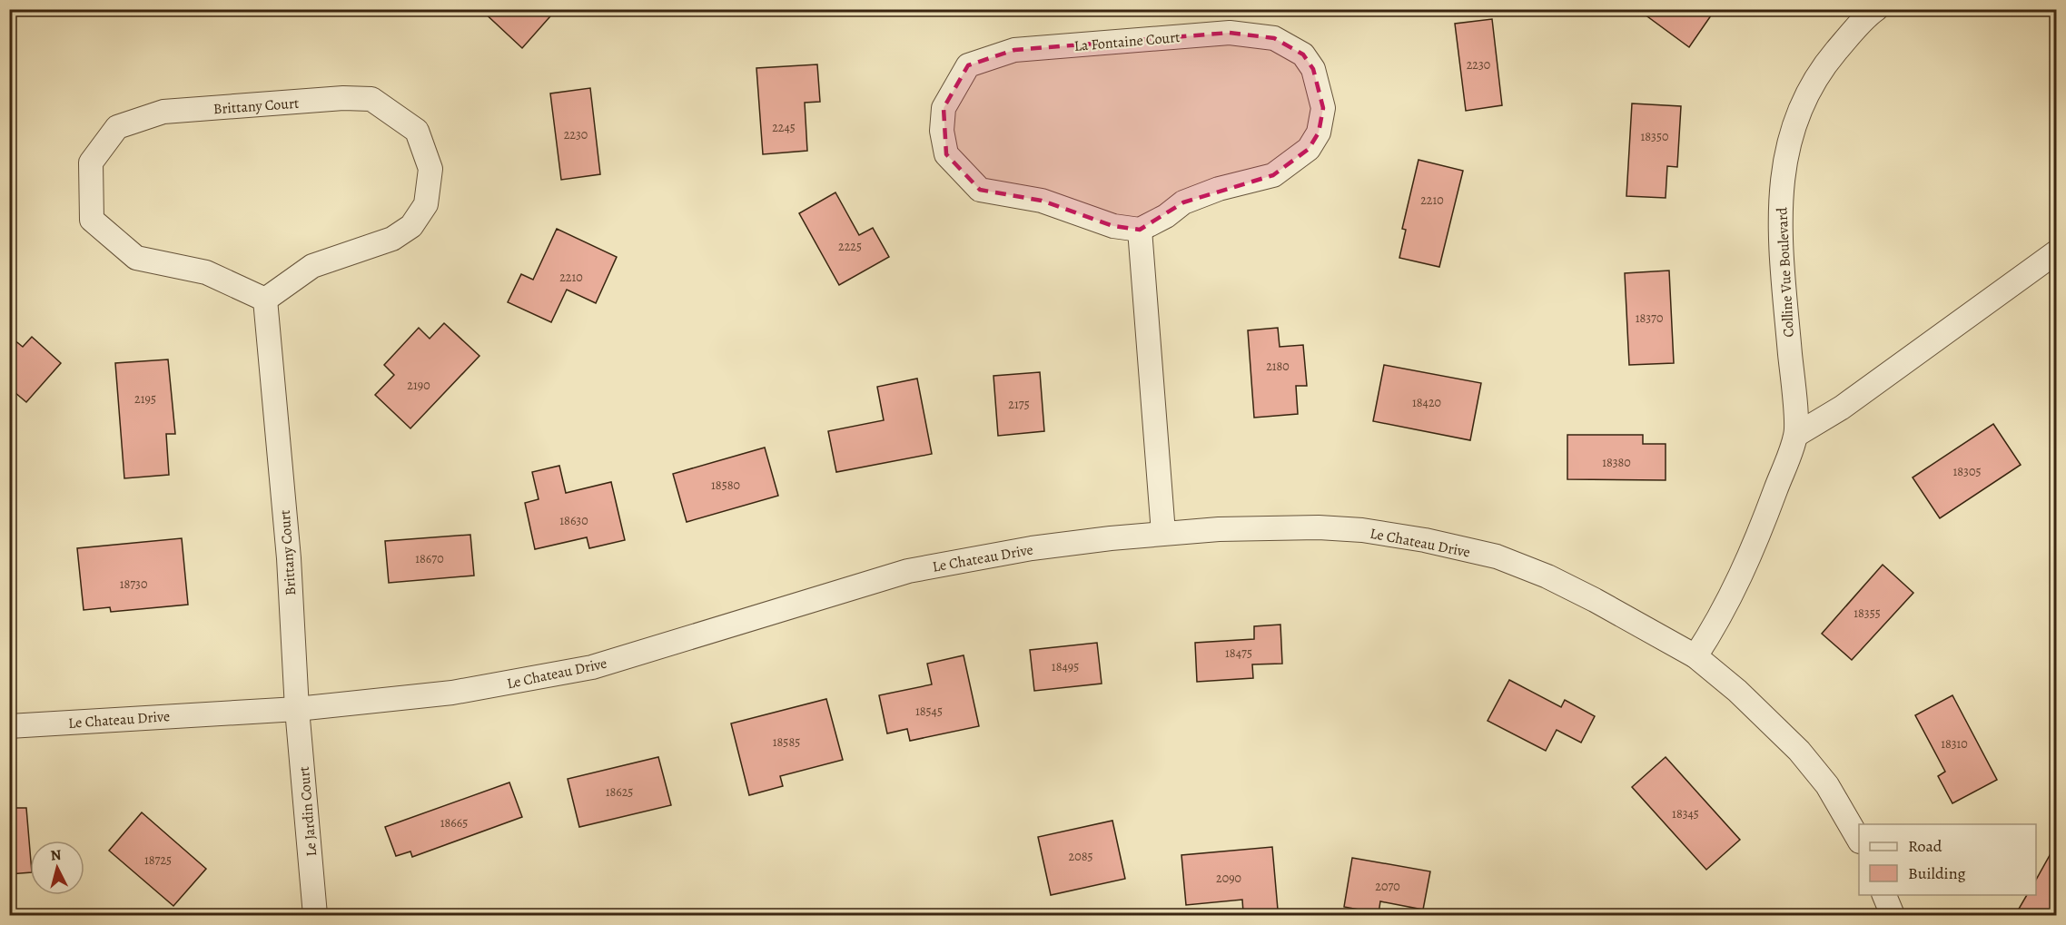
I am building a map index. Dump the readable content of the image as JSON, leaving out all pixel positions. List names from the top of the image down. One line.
{"streets":{"street":["La Fontaine Court","Brittany Court","Colline Vue Boulevard","Le Chateau Drive","Le Jardin Court"]},"crossings":[["Brittany Court","Le Chateau Drive"],["Brittany Court","Le Jardin Court"],["Colline Vue Boulevard","Le Chateau Drive"],["Le Chateau Drive","Le Jardin Court"]],"house_numbers":["2230","2245","2230","18350","2210","2225","2210","18370","2180","2190","2195","18420","2175","18380","18305","18580","18630","18670","18730","18355","18475","18495","18545","18585","18310","18625","18345","18665","2085","18725","2090","2070"],"legend":["Road","Building"],"north":"top"}
